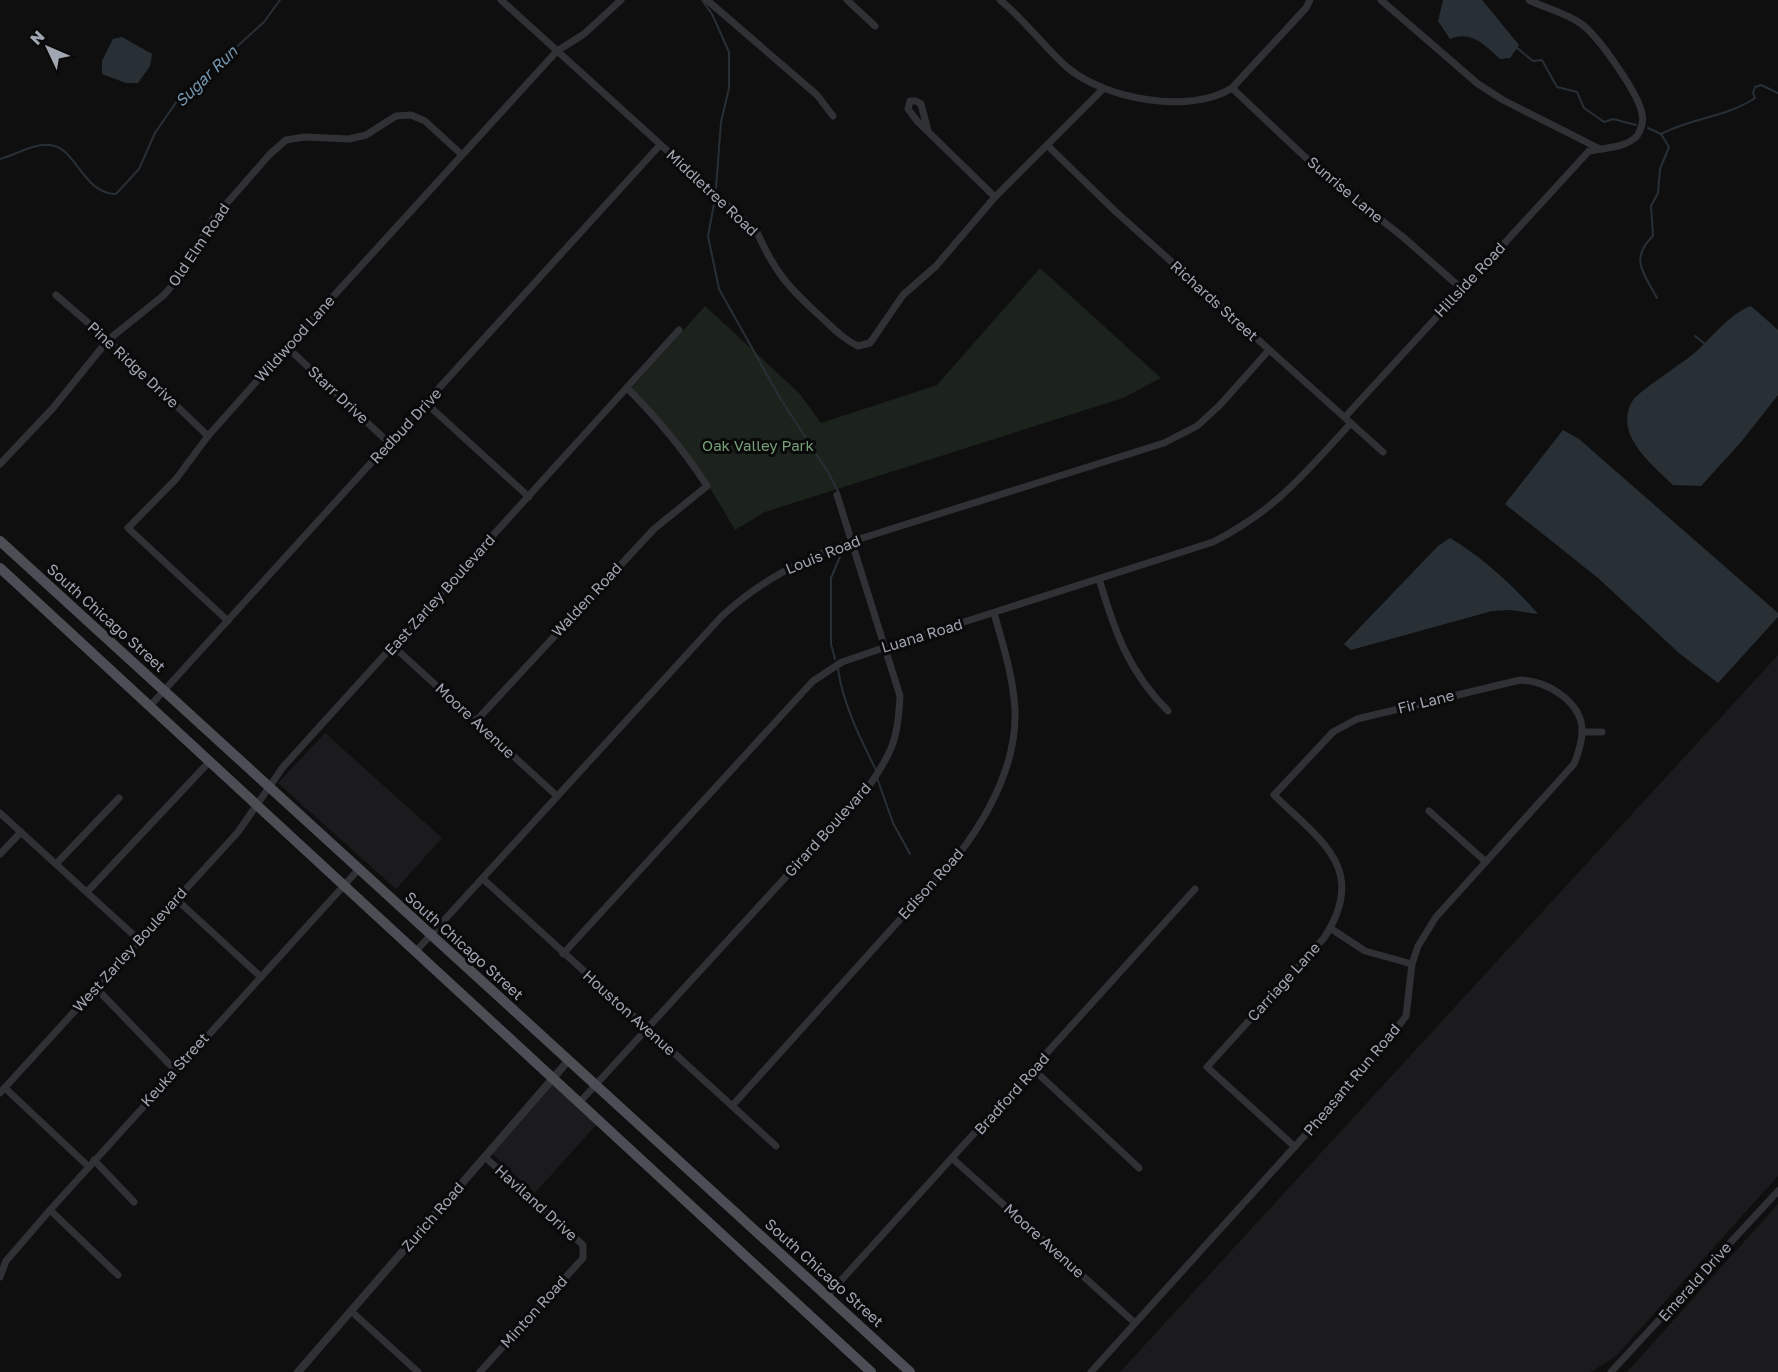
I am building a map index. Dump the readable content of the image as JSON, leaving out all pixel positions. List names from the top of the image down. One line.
{"streets":{"main road":["South Chicago Street"],"street":["Sunrise Lane","Middletree Road","Old Elm Road","Hillside Road","Richards Street","Wildwood Lane","Pine Ridge Drive","Starr Drive","Redbud Drive","Louis Road","East Zarley Boulevard","Walden Road","Luana Road","Fir Lane","Moore Avenue","Girard Boulevard","Edison Road","West Zarley Boulevard","Carriage Lane","Houston Avenue","Keuka Street","Pheasant Run Road","Bradford Road","Haviland Drive","Zurich Road","Emerald Drive","Minton Road"]},"crossings":[["Sunrise Lane","Hillside Road"],["Middletree Road","Richards Street"],["Middletree Road","Wildwood Lane"],["Middletree Road","Redbud Drive"],["Old Elm Road","Wildwood Lane"],["Old Elm Road","Pine Ridge Drive"],["Hillside Road","Richards Street"],["Hillside Road","Luana Road"],["Richards Street","Louis Road"],["Richards Street","Luana Road"],["Wildwood Lane","Pine Ridge Drive"],["Wildwood Lane","Starr Drive"],["Wildwood Lane","Redbud Drive"],["Starr Drive","Redbud Drive"],["Redbud Drive","South Chicago Street"],["Louis Road","South Chicago Street"],["Louis Road","Moore Avenue"],["Louis Road","Girard Boulevard"],["Louis Road","Houston Avenue"],["East Zarley Boulevard","Walden Road"],["East Zarley Boulevard","South Chicago Street"],["East Zarley Boulevard","Moore Avenue"],["East Zarley Boulevard","West Zarley Boulevard"],["Walden Road","Moore Avenue"],["South Chicago Street","Girard Boulevard"],["South Chicago Street","Keuka Street"],["South Chicago Street","Bradford Road"],["South Chicago Street","Zurich Road"],["Luana Road","Girard Boulevard"],["Luana Road","Edison Road"],["Luana Road","Houston Avenue"],["Fir Lane","Carriage Lane"],["Fir Lane","Pheasant Run Road"],["Moore Avenue","Pheasant Run Road"],["Moore Avenue","Bradford Road"],["Girard Boulevard","Houston Avenue"],["Edison Road","Houston Avenue"],["Carriage Lane","Pheasant Run Road"],["Haviland Drive","Zurich Road"],["Haviland Drive","Minton Road"]],"water":["Sugar Run"],"parks":["Oak Valley Park"],"north":"top left"}
